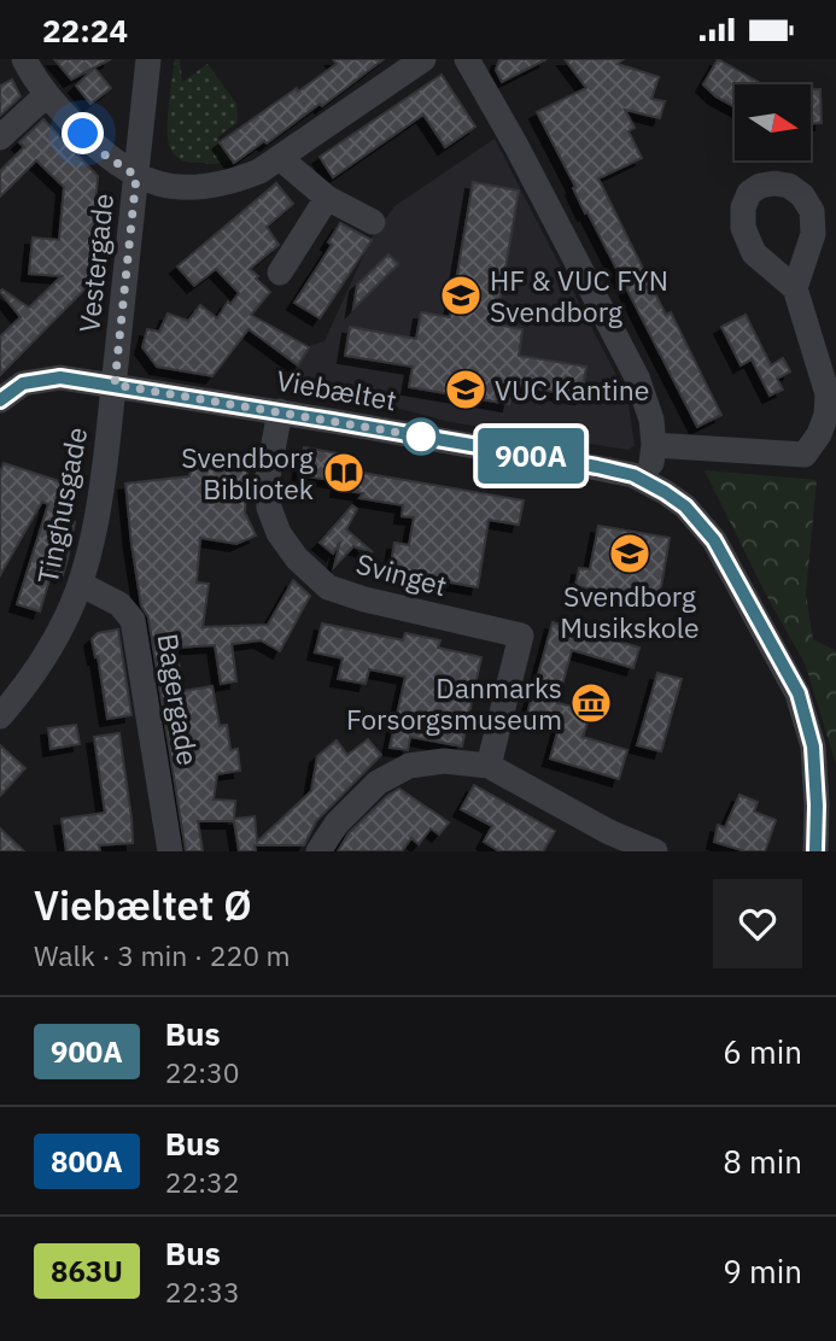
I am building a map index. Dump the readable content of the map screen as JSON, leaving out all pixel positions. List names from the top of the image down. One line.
{"streets":{"street":["Vestergade","Viebæltet","Tinghusgade","Svinget","Bagergade"]},"crossings":[["Vestergade","Viebæltet"],["Vestergade","Tinghusgade"],["Viebæltet","Tinghusgade"],["Viebæltet","Svinget"],["Tinghusgade","Bagergade"]],"places":{"school or university":["HF & VUC FYN Svendborg","VUC Kantine","Svendborg Musikskole"],"library":["Svendborg Bibliotek"],"museum":["Danmarks Forsorgsmuseum"]},"lines":["bus line 900A"],"north":"right","page":{"status":"22:24","on_map":"900A","heading":["Viebæltet Ø","Walk · 3 min · 220 m"],"list":[{"mark":"900A","name":"Bus","note":"22:30","value":"6 min"},{"mark":"800A","name":"Bus","note":"22:32","value":"8 min"},{"mark":"863U","name":"Bus","note":"22:33","value":"9 min"}]}}
